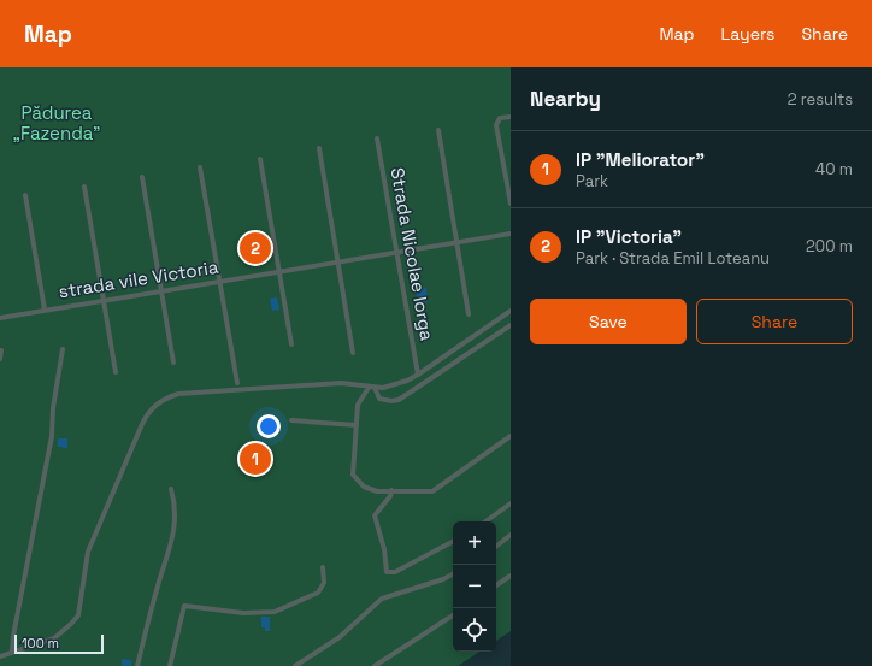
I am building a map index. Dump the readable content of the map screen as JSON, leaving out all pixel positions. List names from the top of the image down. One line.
{"streets":{"street":["Strada Nicolae Iorga","strada vile Victoria"]},"crossings":[["Strada Nicolae Iorga","strada vile Victoria"]],"parks":["Pădurea „Fazenda”"],"scale_bar":"100 m","page":{"header":"Map","nav":["Map","Layers","Share"],"heading":["Nearby","2 results"],"list":[{"mark":"1","name":"IP \"Meliorator\"","note":"Park","value":"40 m"},{"mark":"2","name":"IP \"Victoria\"","note":"Park · Strada Emil Loteanu","value":"200 m"}],"pins":["2","1"],"buttons":["Save","Share"],"map_buttons":["+","−"],"scale":"100 m"}}
